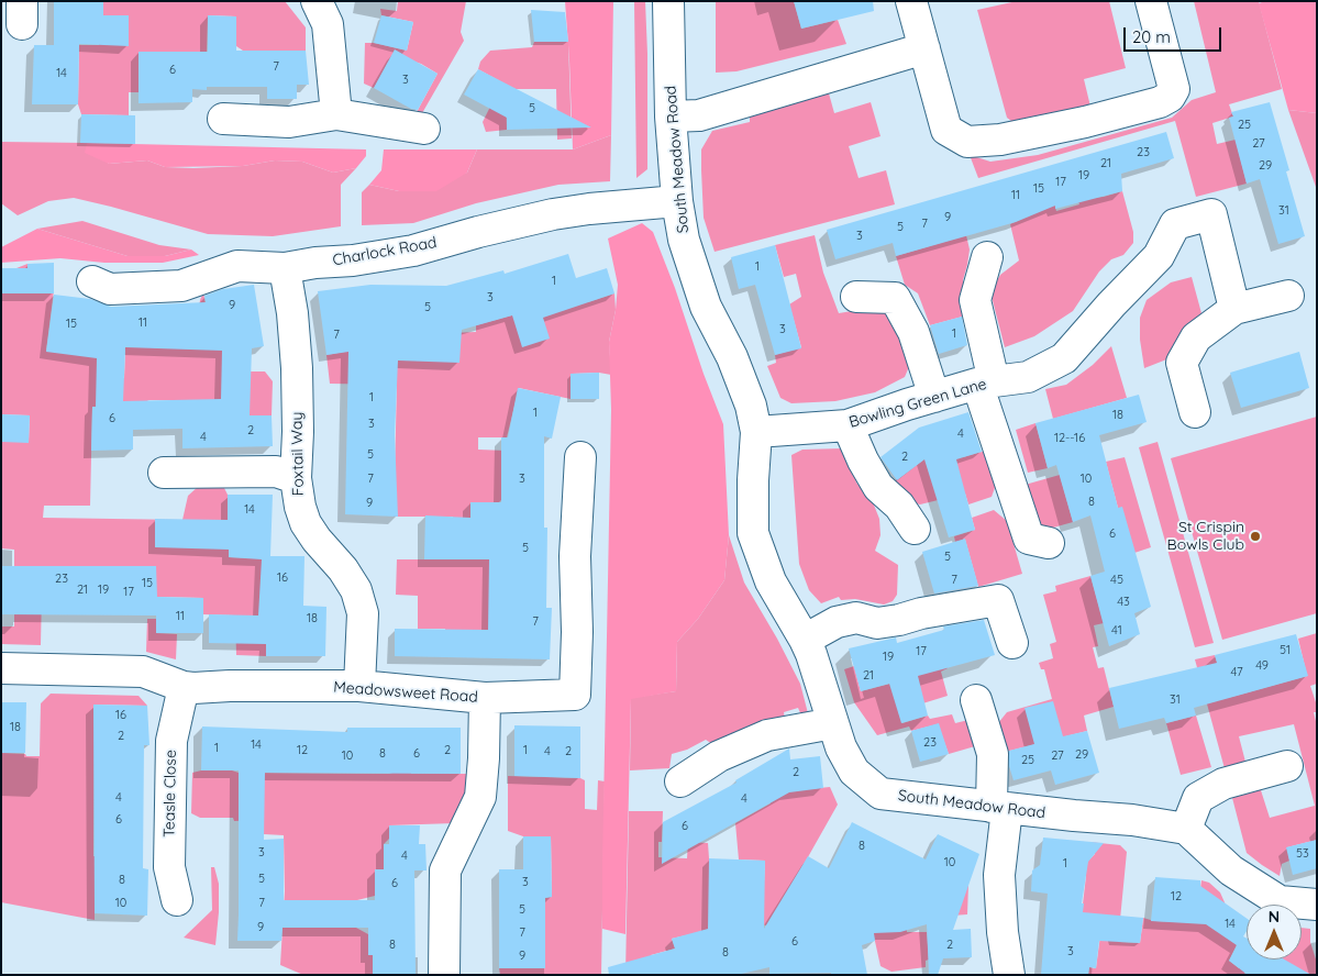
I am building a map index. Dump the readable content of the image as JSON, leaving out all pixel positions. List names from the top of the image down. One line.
{"streets":{"street":["South Meadow Road","Charlock Road","Bowling Green Lane","Foxtail Way","Meadowsweet Road","Teasle Close"]},"crossings":[["South Meadow Road","Charlock Road"],["South Meadow Road","Bowling Green Lane"],["Charlock Road","Foxtail Way"],["Foxtail Way","Meadowsweet Road"],["Meadowsweet Road","Teasle Close"]],"places":["St Crispin Bowls Club"],"house_numbers":["7","6","14","3","5","25","27","23","21","29","19","17","15","11","31","9","7","5","3","1","1","3","9","5","11","15","3","1","7","1","1","18","6","3","2","4","4","12--16","5","2","7","3","10","8","9","14","6","5","5","16","23","7","45","15","21","19","17","43","11","18","7","41","51","17","19","49","47","21","31","16","18","2","23","14","1","12","2","1","4","2","8","6","29","10","27","25","2","4","4","6","6","8","3","53","4","10","1","5","8","3","6","12","10","7","5","14","9","7","6","8","2","3","8","9"],"scale_bar":"20 m","north":"top"}
